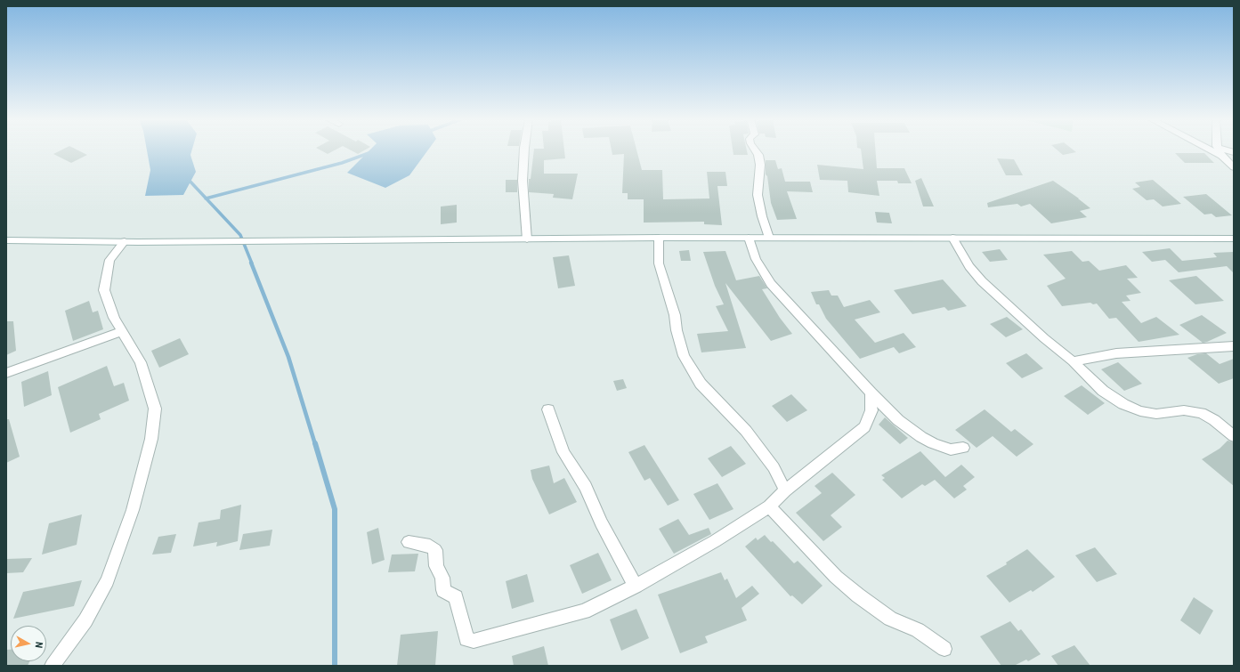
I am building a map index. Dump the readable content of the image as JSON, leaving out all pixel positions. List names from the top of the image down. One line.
{"north":"right"}
